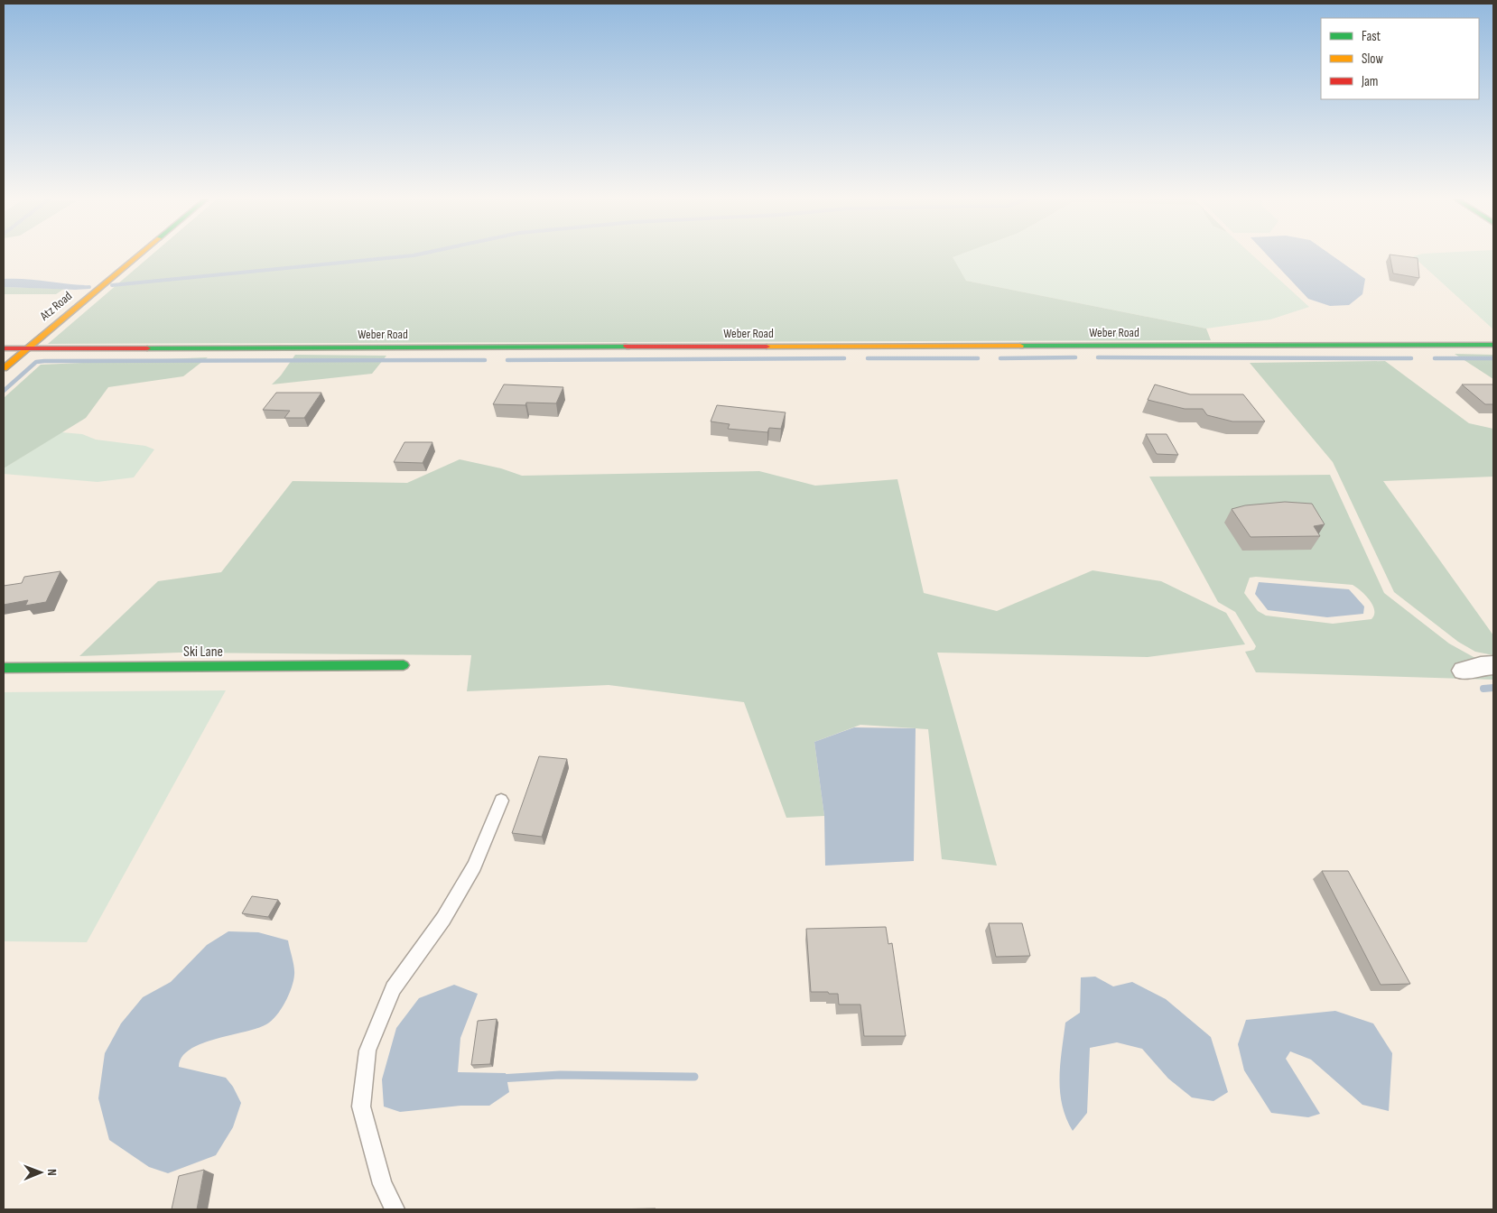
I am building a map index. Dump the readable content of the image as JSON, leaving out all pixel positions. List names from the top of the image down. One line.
{"streets":{"street":["Atz Road","Weber Road","Ski Lane"]},"crossings":[["Atz Road","Weber Road"]],"legend":["Fast","Slow","Jam"],"north":"right"}
